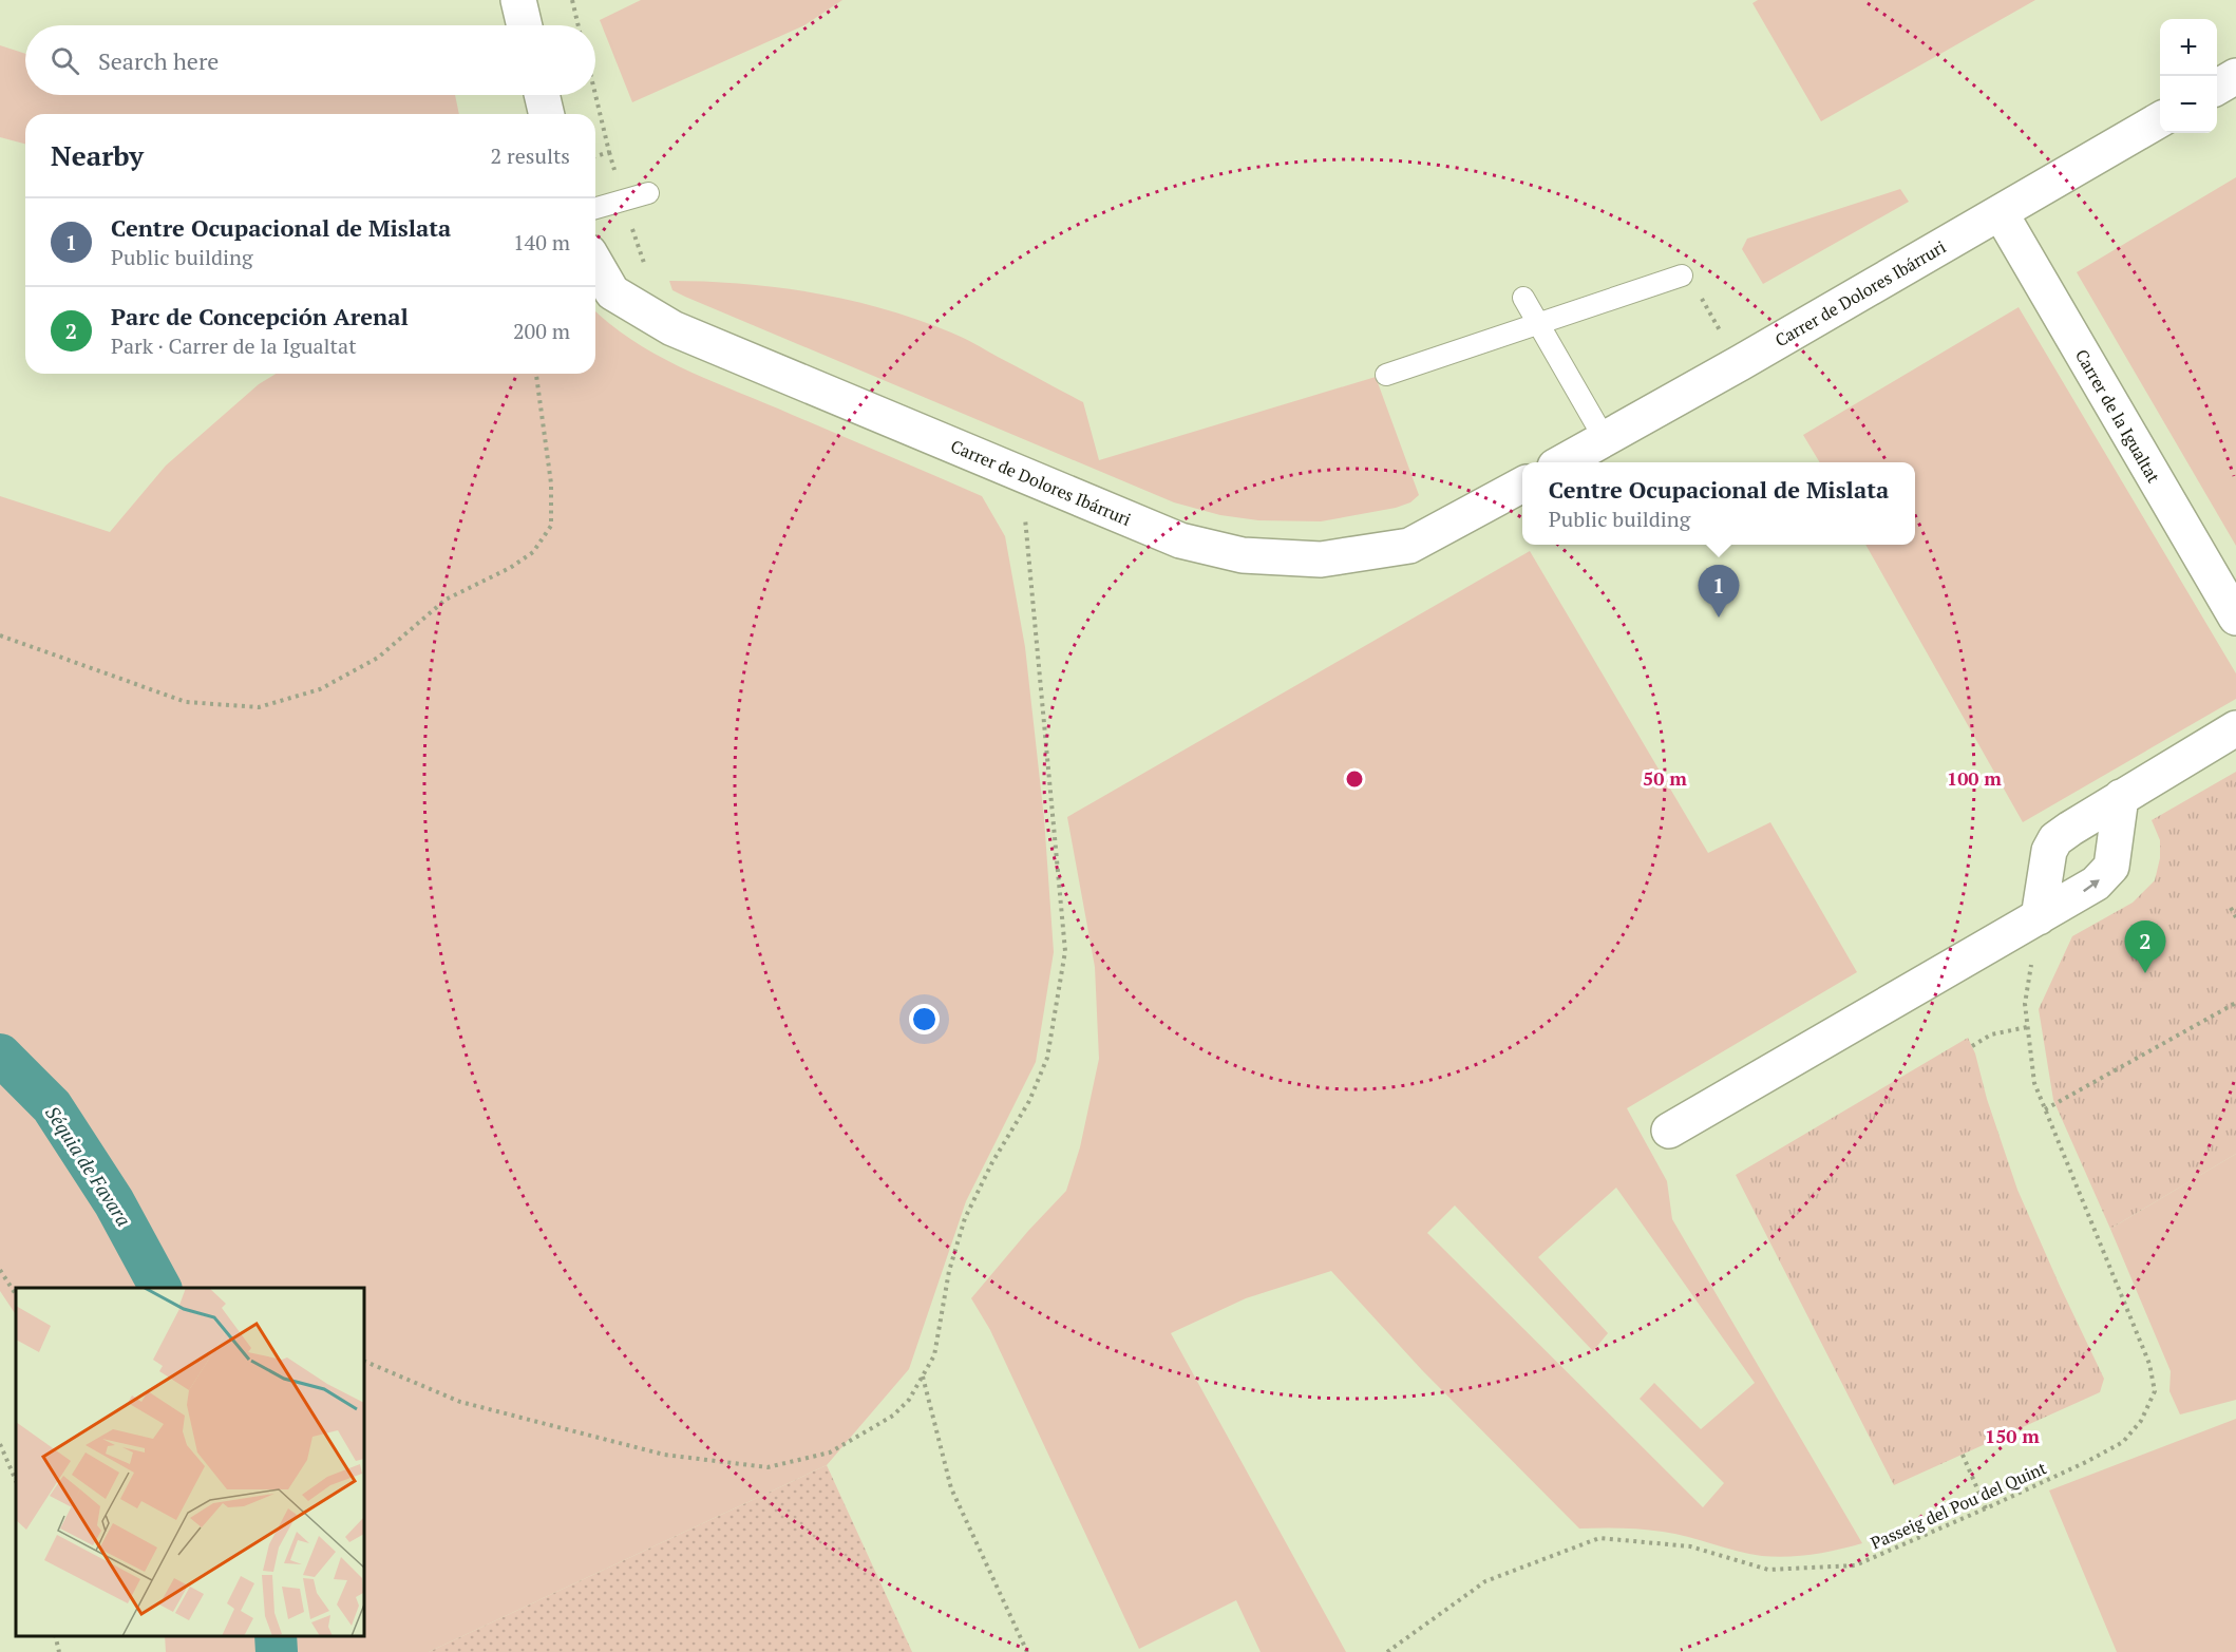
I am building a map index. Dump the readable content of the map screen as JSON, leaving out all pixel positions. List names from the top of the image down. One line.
{"streets":{"street":["Carrer de Dolores Ibárruri","Carrer de la Igualtat"],"path":["Passeig del Pou del Quint"]},"crossings":[["Carrer de Dolores Ibárruri","Carrer de la Igualtat"]],"water":["Séquia de Favara"],"page":{"map_buttons":["+","−"],"search":"Search here","heading":["Nearby","2 results"],"list":[{"mark":"1","name":"Centre Ocupacional de Mislata","note":"Public building","value":"140 m"},{"mark":"2","name":"Parc de Concepción Arenal","note":"Park · Carrer de la Igualtat","value":"200 m"}],"popup":["Centre Ocupacional de Mislata","Public building"],"pins":["1","2"]},"rings":["50 m","100 m","150 m"]}
